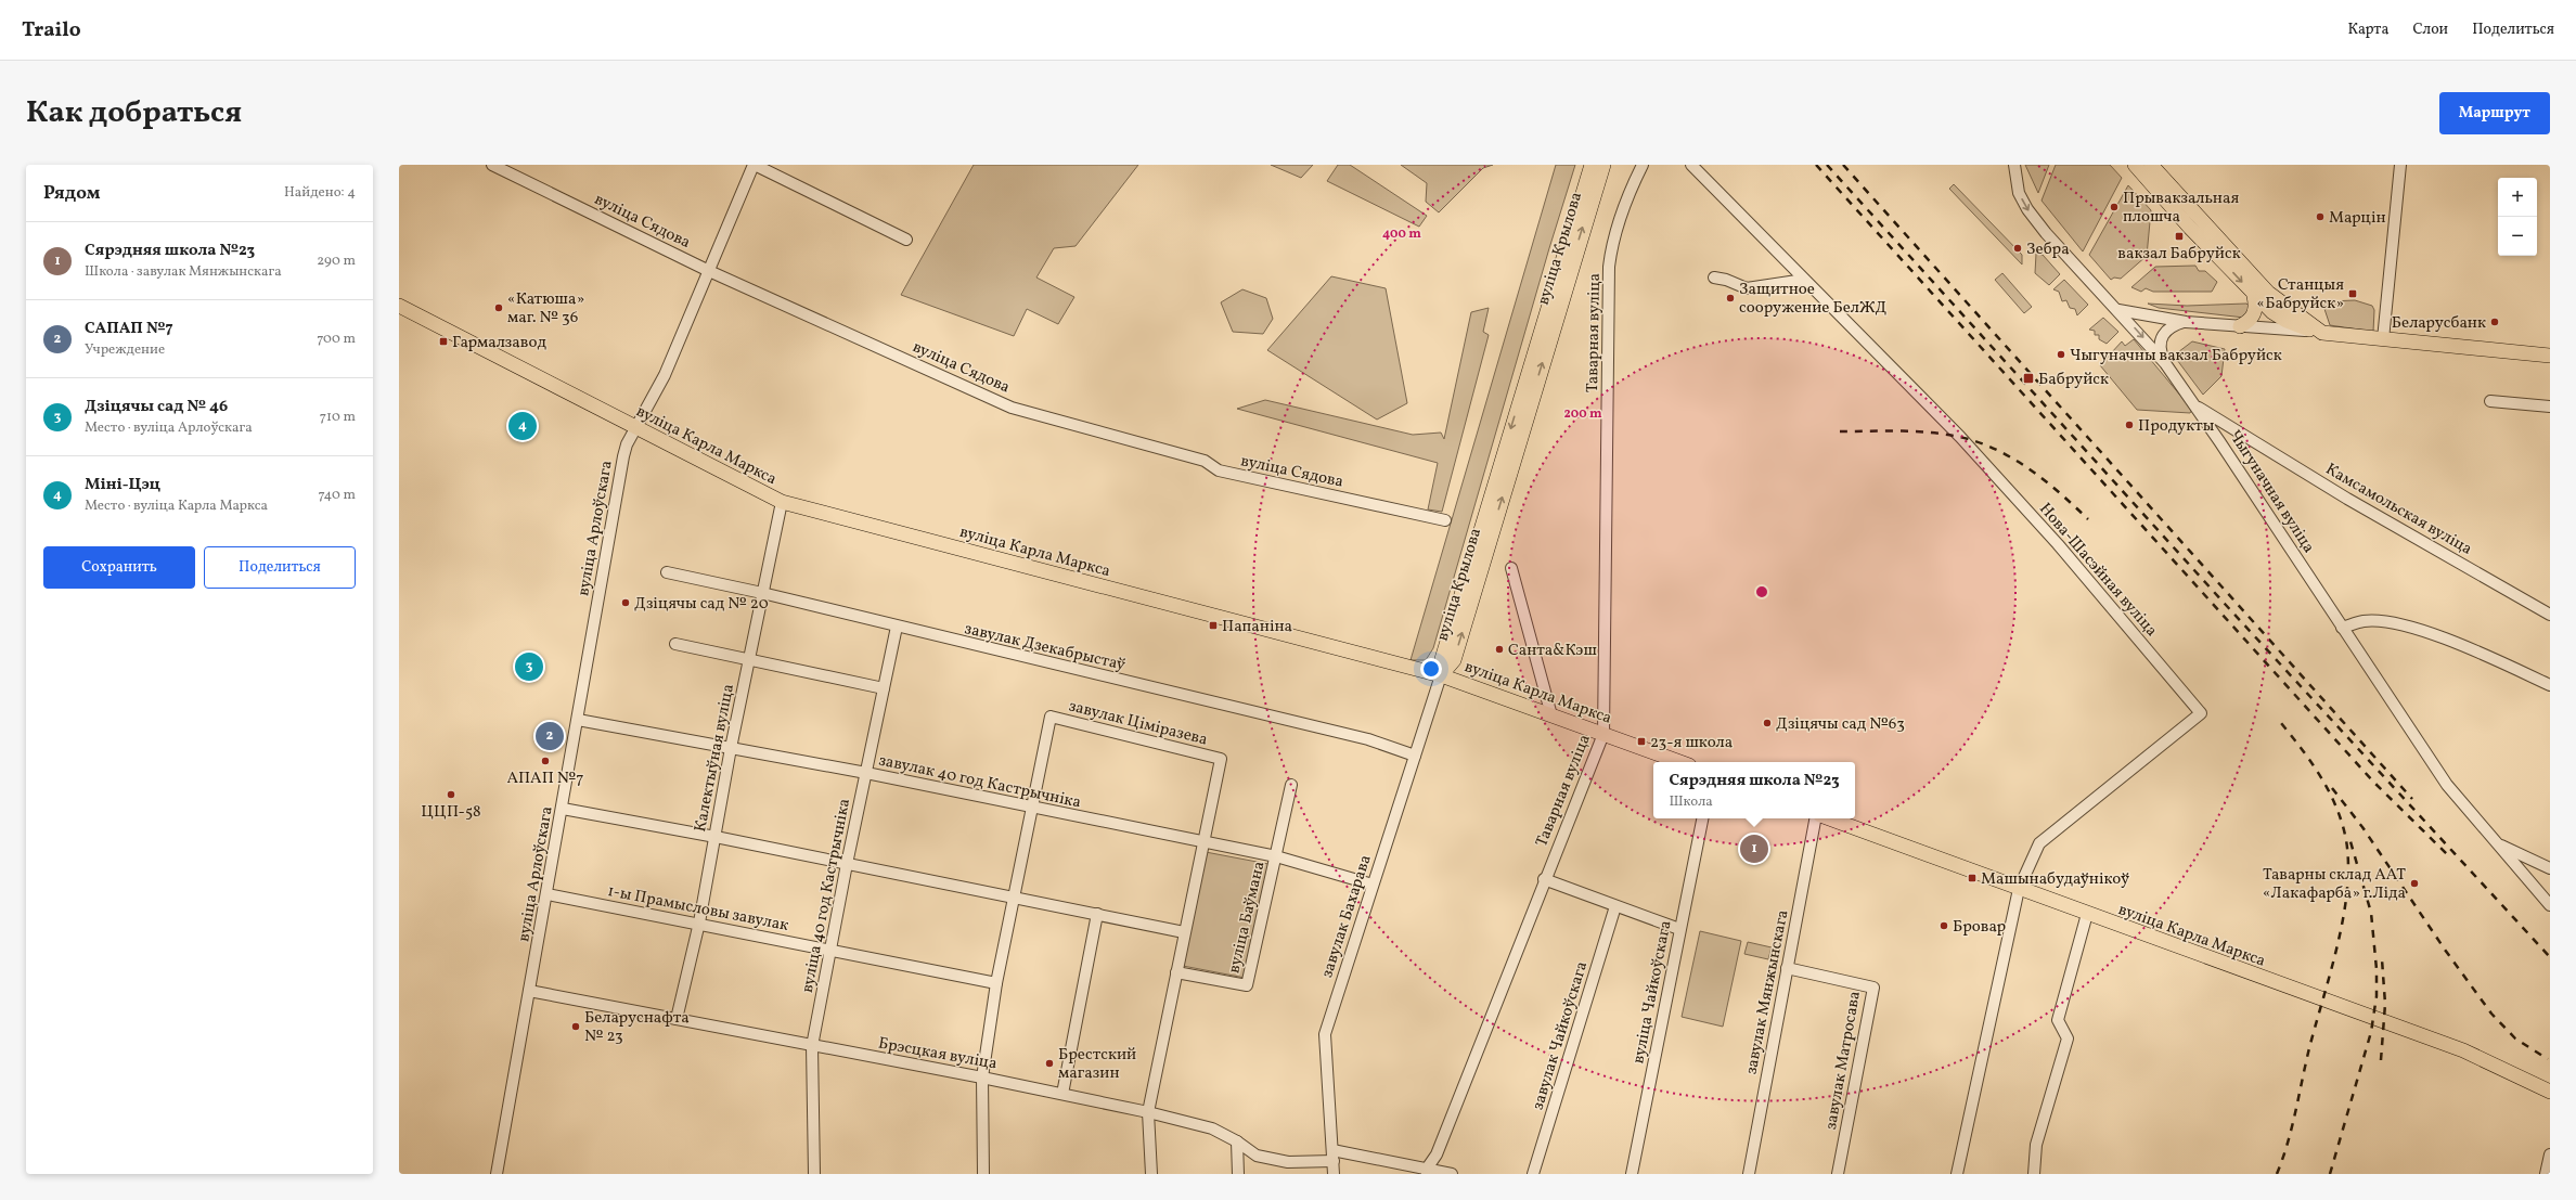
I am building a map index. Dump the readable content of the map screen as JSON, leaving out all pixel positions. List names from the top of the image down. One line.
{"streets":{"main road":["вуліца Крылова","вуліца Карла Маркса"],"street":["вуліца Сядова","Таварная вуліца","Чыгуначная вуліца","Камсамольская вуліца","вуліца Арлоўскага","Нова-Шасэйная вуліца","завулак Дзекабрыстаў","завулак Ціміразева","Калектыўная вуліца","завулак 40 год Кастрычніка","вуліца 40 год Кастрычніка","1-ы Прамысловы завулак","завулак Бахарава","вуліца Баўмана","вуліца Чайкоўскага","завулак Мянжынскага","завулак Чайкоўскага","Брэсцкая вуліца","завулак Матросава"]},"crossings":[["вуліца Сядова","вуліца Арлоўскага"],["вуліца Крылова","вуліца Карла Маркса"],["вуліца Крылова","завулак Бахарава"],["Таварная вуліца","вуліца Карла Маркса"],["Таварная вуліца","Брэсцкая вуліца"],["вуліца Карла Маркса","вуліца Арлоўскага"],["вуліца Карла Маркса","Нова-Шасэйная вуліца"],["вуліца Карла Маркса","Калектыўная вуліца"],["вуліца Карла Маркса","завулак Бахарава"],["Чыгуначная вуліца","Камсамольская вуліца"],["вуліца Арлоўскага","завулак 40 год Кастрычніка"],["вуліца Арлоўскага","1-ы Прамысловы завулак"],["вуліца Арлоўскага","Брэсцкая вуліца"],["завулак Дзекабрыстаў","Калектыўная вуліца"],["завулак Дзекабрыстаў","вуліца 40 год Кастрычніка"],["завулак Дзекабрыстаў","завулак Бахарава"],["завулак Ціміразева","завулак 40 год Кастрычніка"],["завулак Ціміразева","1-ы Прамысловы завулак"],["завулак Ціміразева","Брэсцкая вуліца"],["Калектыўная вуліца","завулак 40 год Кастрычніка"],["Калектыўная вуліца","1-ы Прамысловы завулак"],["Калектыўная вуліца","Брэсцкая вуліца"],["завулак 40 год Кастрычніка","вуліца 40 год Кастрычніка"],["завулак 40 год Кастрычніка","завулак Бахарава"],["завулак 40 год Кастрычніка","вуліца Баўмана"],["вуліца 40 год Кастрычніка","1-ы Прамысловы завулак"],["вуліца 40 год Кастрычніка","Брэсцкая вуліца"],["завулак Бахарава","Брэсцкая вуліца"],["завулак Мянжынскага","завулак Матросава"]],"places":{"other":["Прывакзальная плошча","Марцін","Зебра","Защитное сооружение БелЖД","«Катюша» маг. № 36","Беларусбанк","Чыгуначны вакзал Бабруйск","Продукты","Дзіцячы сад № 20","Санта&Кэш","Дзіцячы сад №63","АПАП №7","ЦЦП-58","Таварны склад ААТ «Лакафарба» г.Ліда","Бровар","Беларуснафта № 23","Брестский магазин"],"transit":["вакзал Бабруйск","Станцыя «Бабруйск»","Гармалзавод","Бабруйск","Папаніна","23-я школа","Машынабудаўнікоў"]},"page":{"header":"Trailo","nav":["Карта","Слои","Поделиться"],"title":"Как добраться","buttons":["Маршрут",["Сохранить","Поделиться"]],"heading":["Рядом","Найдено: 4"],"map_buttons":["+","−"],"list":[{"mark":"1","name":"Сярэдняя школа №23","note":"Школа · завулак Мянжынскага","value":"290 m"},{"mark":"2","name":"САПАП №7","note":"Учреждение","value":"700 m"},{"mark":"3","name":"Дзіцячы сад № 46","note":"Место · вуліца Арлоўскага","value":"710 m"},{"mark":"4","name":"Міні-Цэц","note":"Место · вуліца Карла Маркса","value":"740 m"}],"pins":["4","3","2","1"],"popup":["Сярэдняя школа №23","Школа"]},"rings":["400 m","200 m"]}
